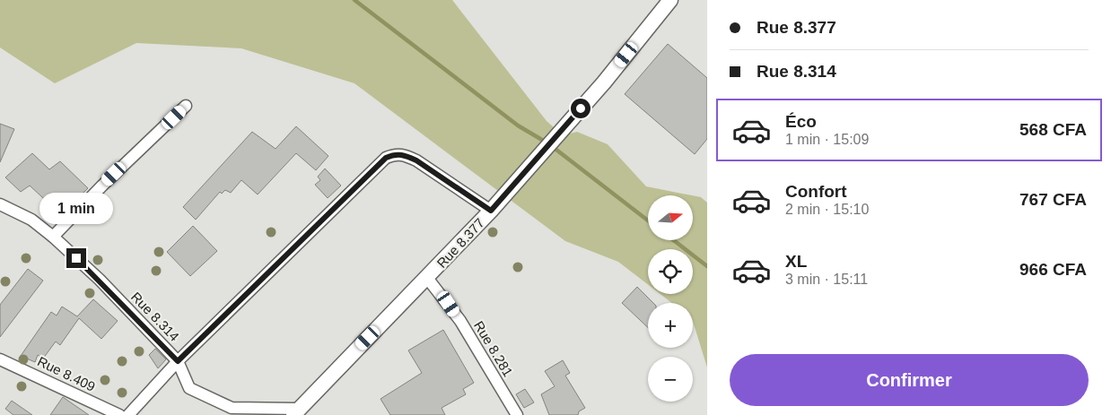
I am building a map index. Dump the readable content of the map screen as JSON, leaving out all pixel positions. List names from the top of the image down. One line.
{"streets":{"street":["Rue 8.377","Rue 8.314","Rue 8.281","Rue 8.409"]},"crossings":[["Rue 8.377","Rue 8.314"],["Rue 8.377","Rue 8.281"]],"north":"right","page":{"banner":["Rue 8.377","Rue 8.314"],"list":[{"name":"Éco","note":"1 min · 15:09","value":"568 CFA"},{"name":"Confort","note":"2 min · 15:10","value":"767 CFA"},{"name":"XL","note":"3 min · 15:11","value":"966 CFA"}],"bubble":"1 min","map_buttons":["+","−"],"buttons":"Confirmer"}}
